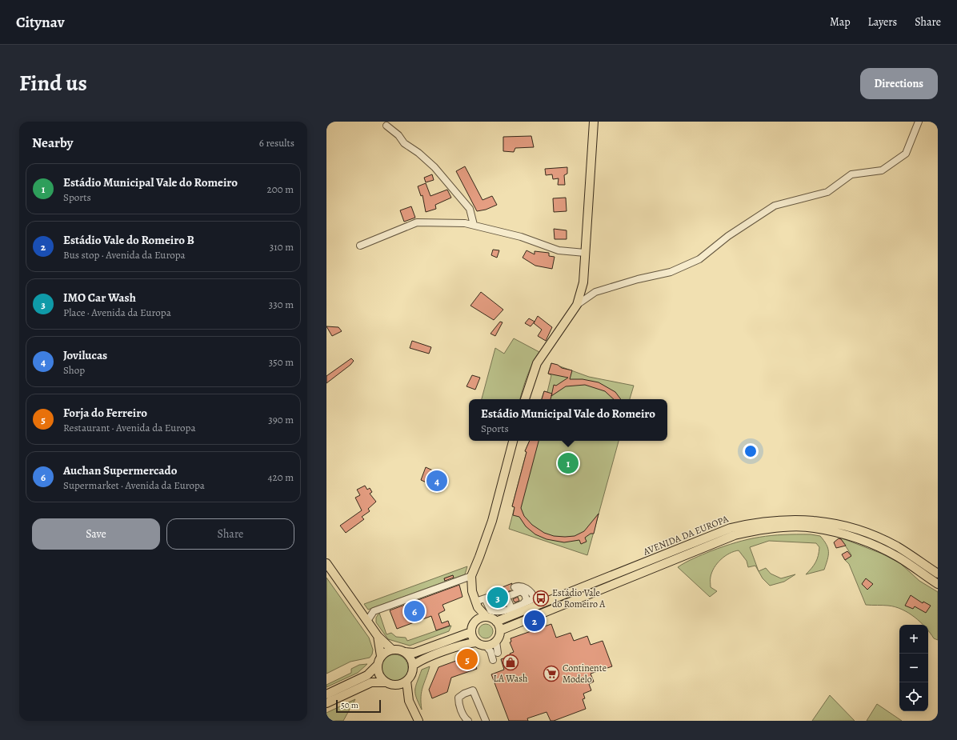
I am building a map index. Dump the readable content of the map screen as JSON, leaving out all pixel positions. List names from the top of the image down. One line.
{"streets":{"main road":["AVENIDA DA EUROPA"]},"places":{"bus stop":["Estádio Vale do Romeiro A"],"shop":["LA Wash"],"supermarket":["Continente Modelo"]},"scale_bar":"50 m","page":{"header":"Citynav","nav":["Map","Layers","Share"],"title":"Find us","buttons":["Directions",["Save","Share"]],"heading":["Nearby","6 results"],"list":[{"mark":"1","name":"Estádio Municipal Vale do Romeiro","note":"Sports","value":"200 m"},{"mark":"2","name":"Estádio Vale do Romeiro B","note":"Bus stop · Avenida da Europa","value":"310 m"},{"mark":"3","name":"IMO Car Wash","note":"Place · Avenida da Europa","value":"330 m"},{"mark":"4","name":"Jovilucas","note":"Shop","value":"350 m"},{"mark":"5","name":"Forja do Ferreiro","note":"Restaurant · Avenida da Europa","value":"390 m"},{"mark":"6","name":"Auchan Supermercado","note":"Supermarket · Avenida da Europa","value":"420 m"}],"popup":["Estádio Municipal Vale do Romeiro","Sports"],"pins":["1","4","3","6","2","5"],"map_buttons":["+","−"],"scale":"50 m"}}
